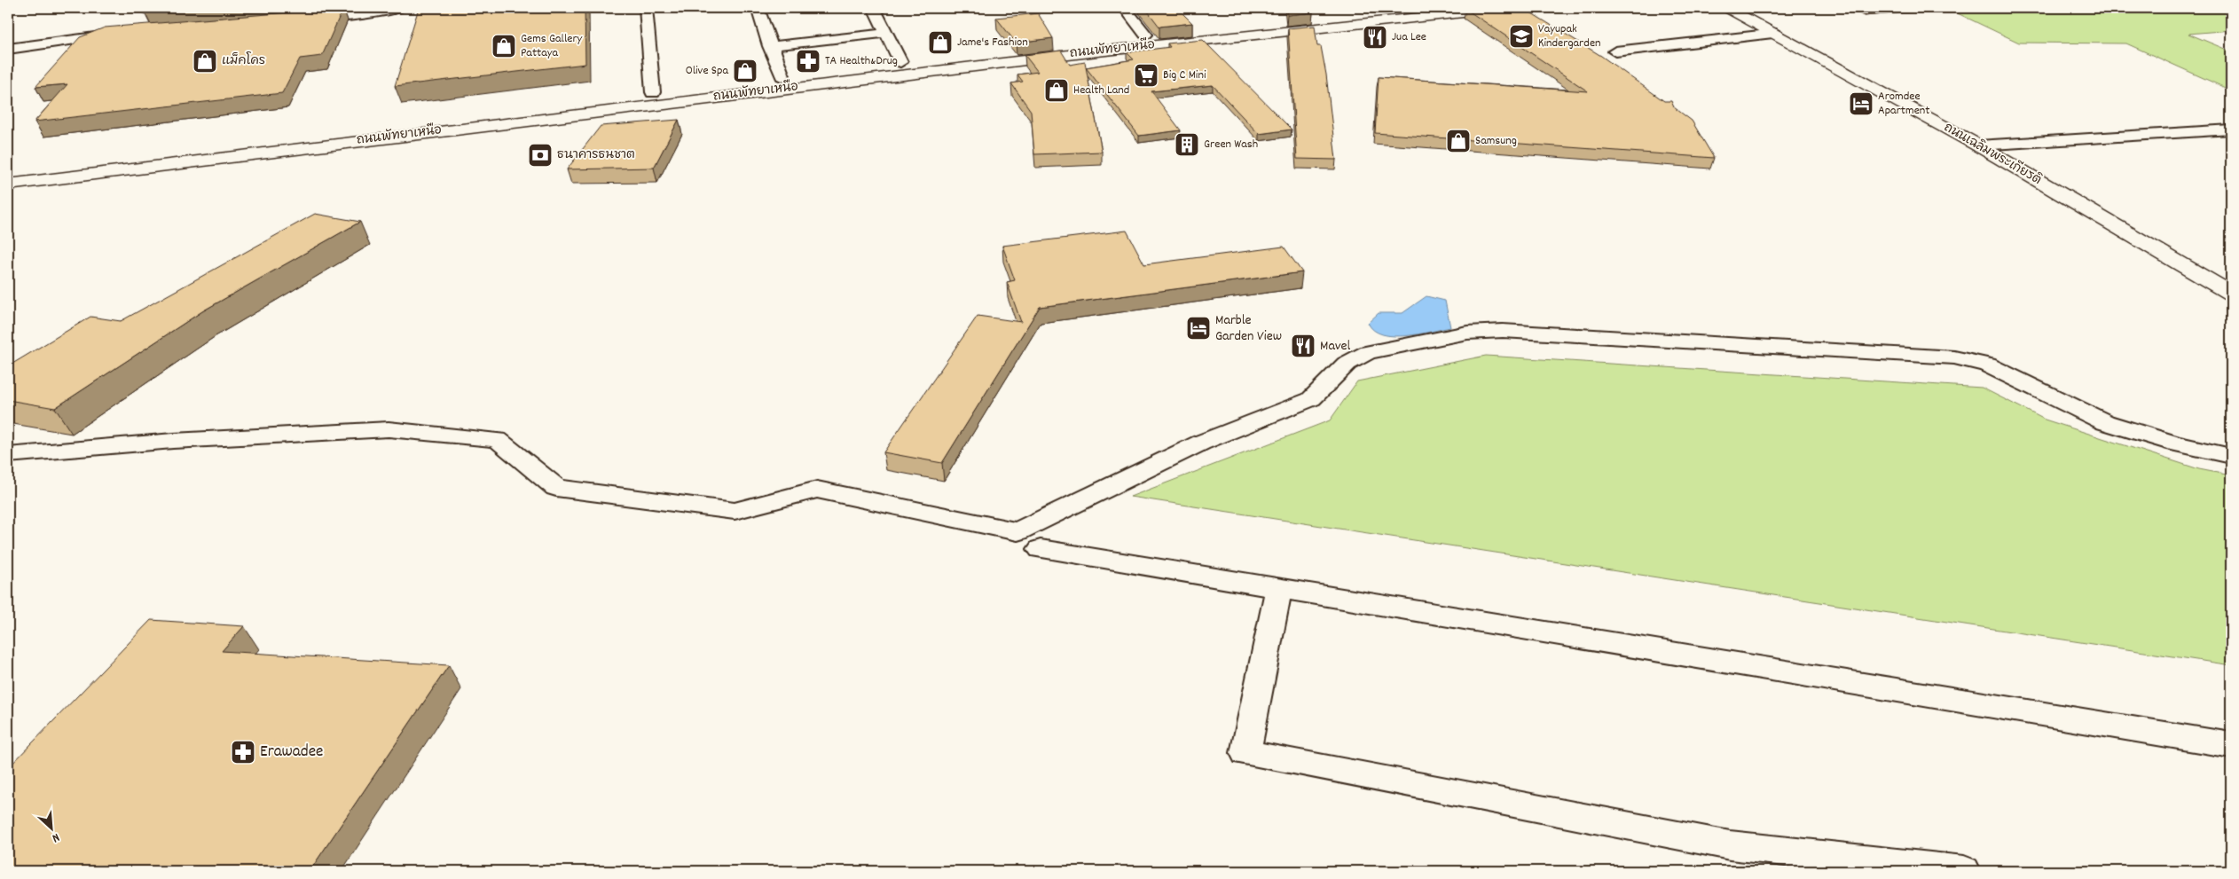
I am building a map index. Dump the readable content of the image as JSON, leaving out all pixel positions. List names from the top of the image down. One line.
{"streets":{"main road":["ถนนพัทยาเหนือ","ถนนเฉลิมพระเกียรติ"]},"places":{"school or university":["Vayupak Kindergarden"],"restaurant":["Jua Lee","Mavel"],"shop":["Jame's Fashion","Gems Gallery Pattaya","แม็คโคร","Olive Spa","Health Land","Samsung"],"pharmacy":["TA Health&Drug","Erawadee"],"supermarket":["Big C Mini"],"hotel":["Aromdee Apartment","Marble Garden View"],"building":["Green Wash"],"bank":["ธนาคารธนชาต"]},"north":"bottom right"}
